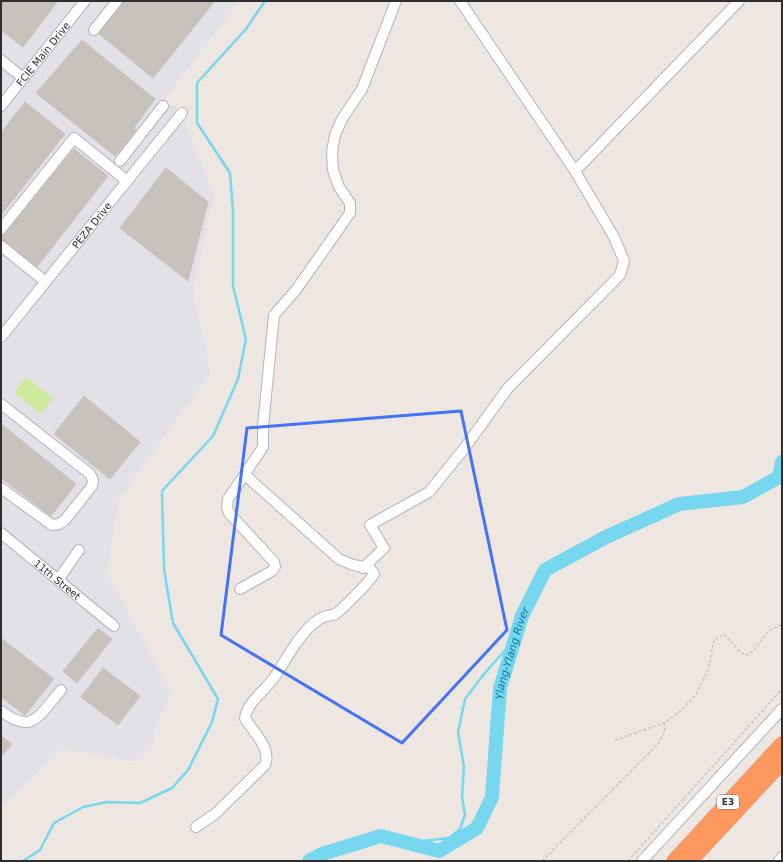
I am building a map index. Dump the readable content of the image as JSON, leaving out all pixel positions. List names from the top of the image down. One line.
{"streets":{"highway":["E3"],"street":["FCIE Main Drive","PEZA Drive","11th Street"]},"water":["Ylang-Ylang River"]}
